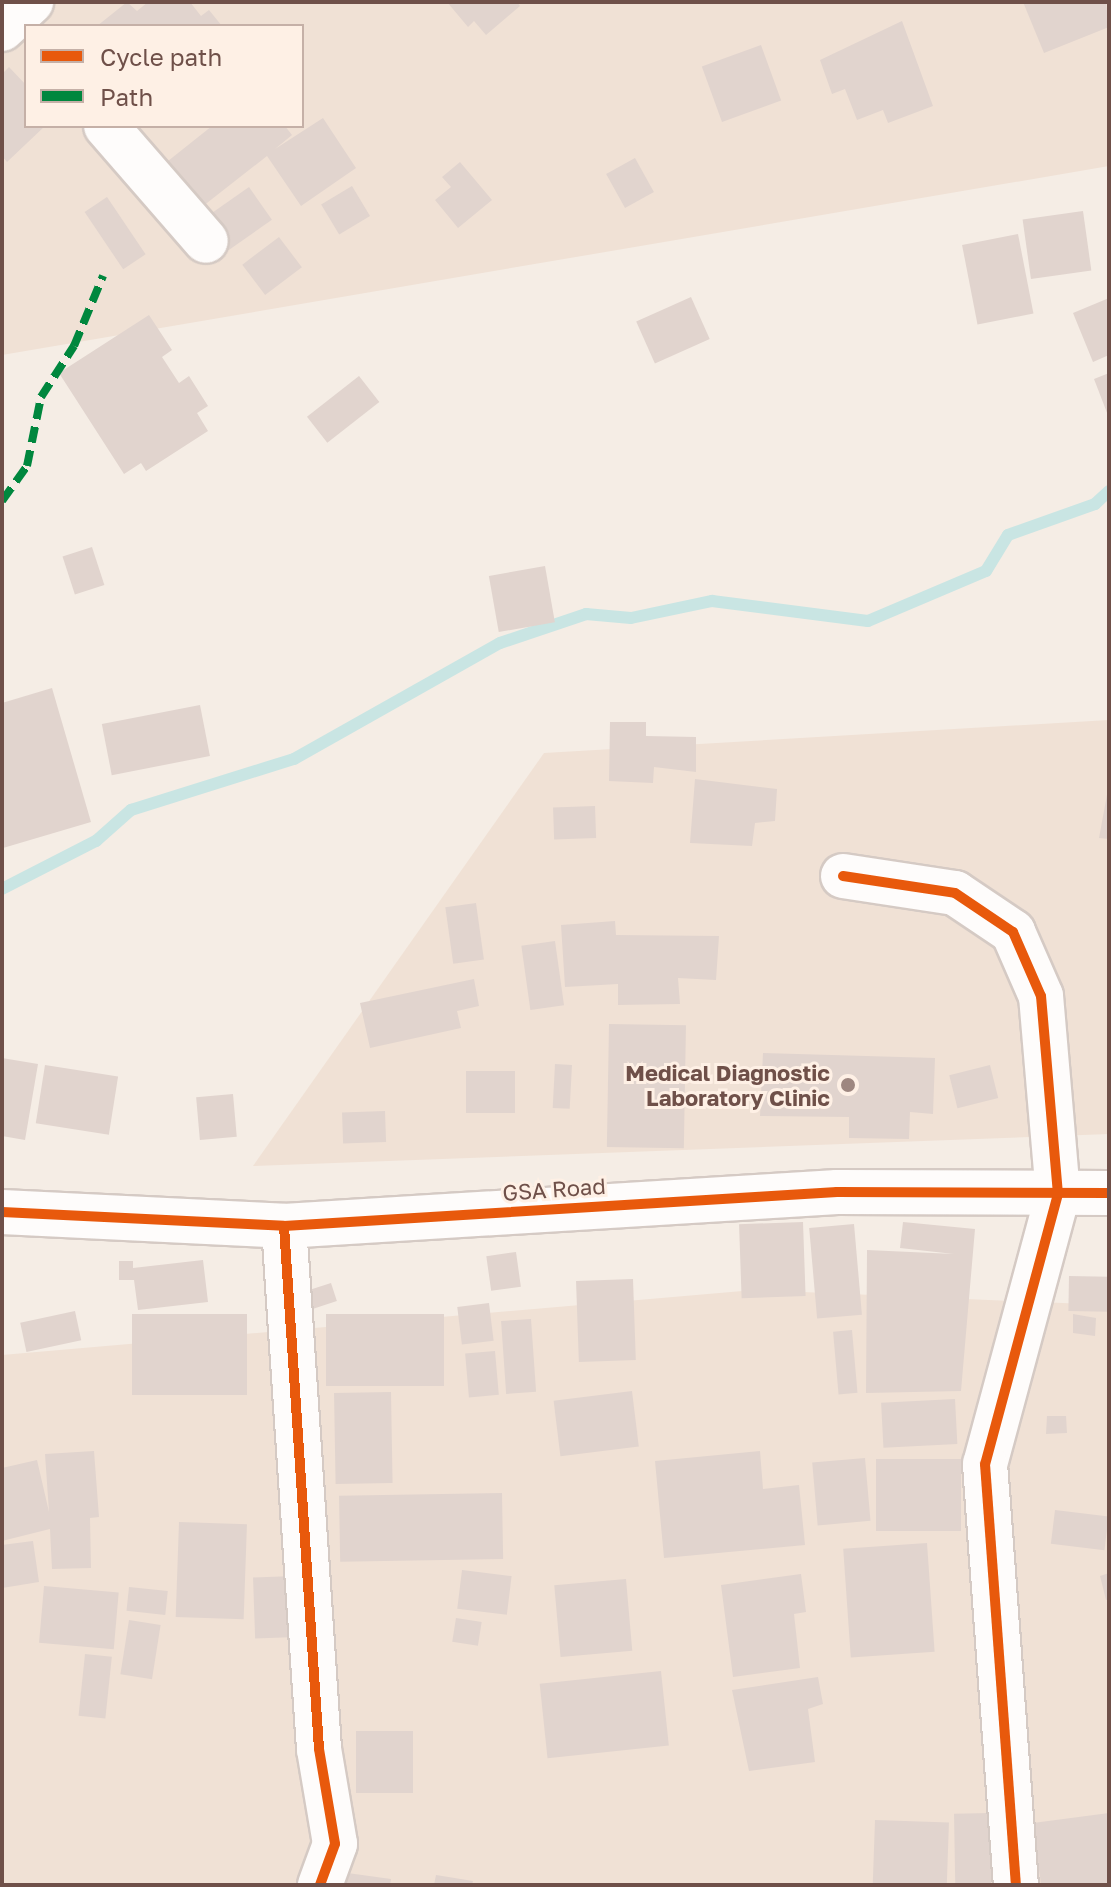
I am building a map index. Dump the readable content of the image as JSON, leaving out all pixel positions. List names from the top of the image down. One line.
{"streets":{"street":["GSA Road"]},"places":["Medical Diagnostic Laboratory Clinic"],"legend":["Cycle path","Path"]}
